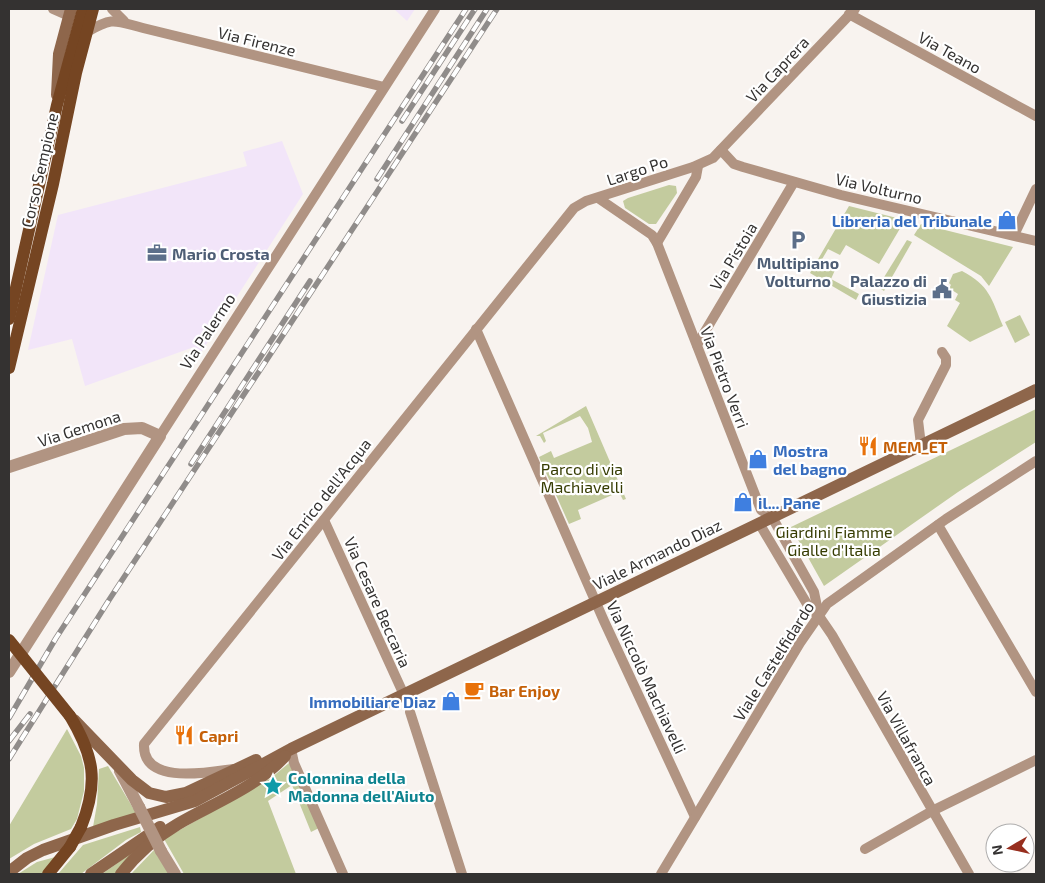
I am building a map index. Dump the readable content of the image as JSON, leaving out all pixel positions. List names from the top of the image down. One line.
{"streets":{"main road":["Corso Sempione","Viale Armando Diaz"],"street":["Via Firenze","Via Teano","Via Caprera","Largo Po","Via Volturno","Via Pistoia","Via Palermo","Via Pietro Verri","Via Gemona","Via Enrico dell'Acqua","Via Cesare Beccaria","Viale Castelfidardo","Via Niccolò Machiavelli","Via Villafranca"]},"crossings":[["Via Firenze","Corso Sempione"],["Via Firenze","Via Palermo"],["Via Teano","Via Caprera"],["Via Caprera","Largo Po"],["Via Caprera","Via Volturno"],["Largo Po","Via Volturno"],["Largo Po","Via Pietro Verri"],["Largo Po","Via Enrico dell'Acqua"],["Via Volturno","Via Pistoia"],["Via Pistoia","Via Pietro Verri"],["Via Palermo","Via Gemona"],["Via Pietro Verri","Viale Armando Diaz"],["Via Pietro Verri","Viale Castelfidardo"],["Via Pietro Verri","Via Villafranca"],["Via Enrico dell'Acqua","Via Cesare Beccaria"],["Via Enrico dell'Acqua","Via Niccolò Machiavelli"],["Viale Armando Diaz","Via Cesare Beccaria"],["Viale Armando Diaz","Via Niccolò Machiavelli"],["Viale Armando Diaz","Via Villafranca"],["Viale Castelfidardo","Via Niccolò Machiavelli"],["Viale Castelfidardo","Via Villafranca"]],"parks":["Parco di via Machiavelli","Giardini Fiamme Gialle d'Italia"],"places":{"shop":["Libreria del Tribunale","Mostra del bagno","il... Pane","Immobiliare Diaz"],"parking":["Multipiano Volturno"],"office":["Mario Crosta"],"public building":["Palazzo di Giustizia"],"restaurant":["MEM_ET","Capri"],"cafe":["Bar Enjoy"],"place":["Colonnina della Madonna dell'Aiuto"]},"north":"left"}
